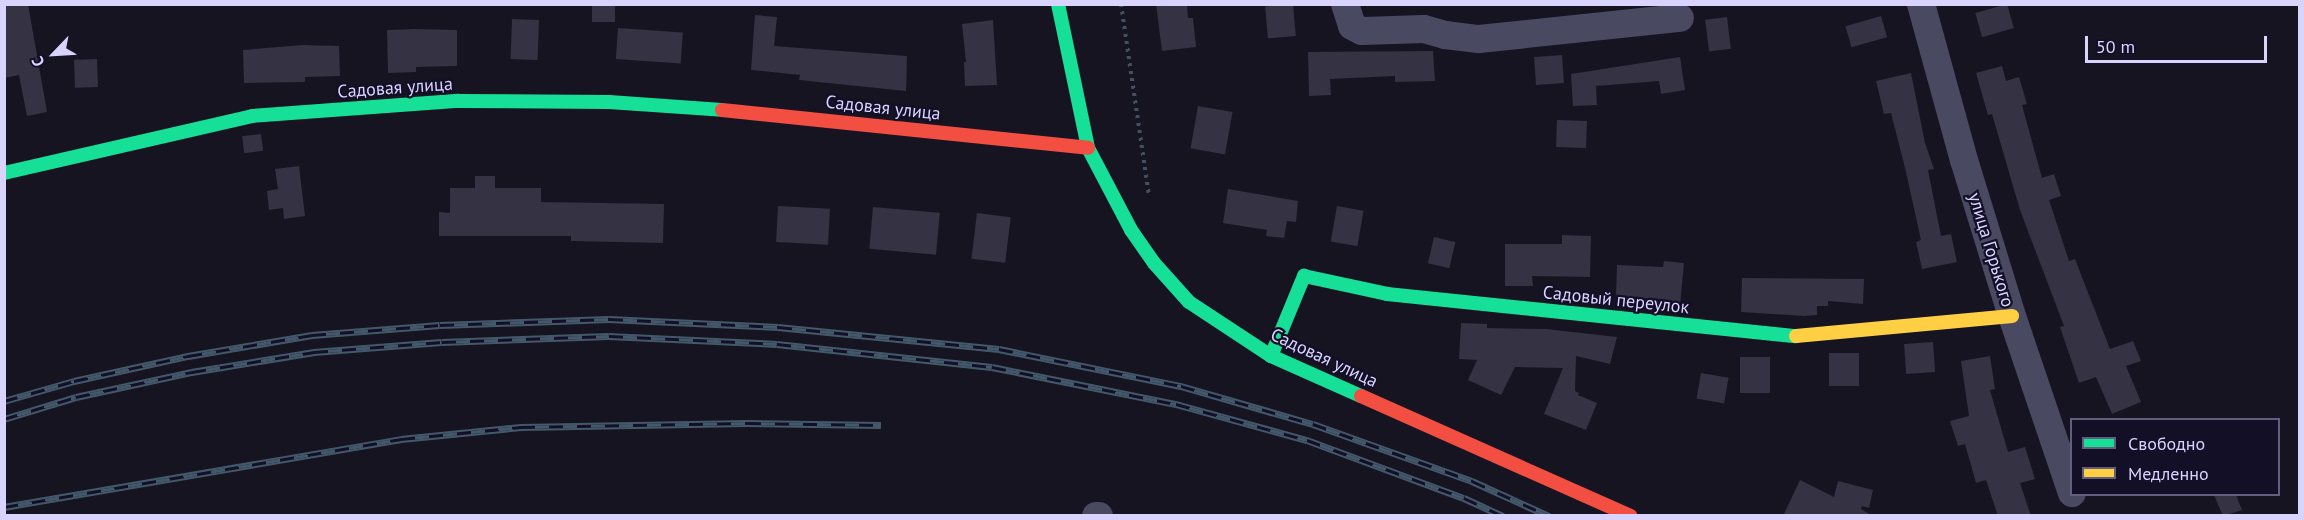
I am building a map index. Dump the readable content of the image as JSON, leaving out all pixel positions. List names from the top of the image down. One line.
{"streets":{"street":["Садовая улица","улица Горького","Садовый переулок"]},"crossings":[["Садовая улица","Садовый переулок"],["улица Горького","Садовый переулок"]],"legend":["Свободно","Медленно"],"scale_bar":"50 m","north":"bottom left"}
